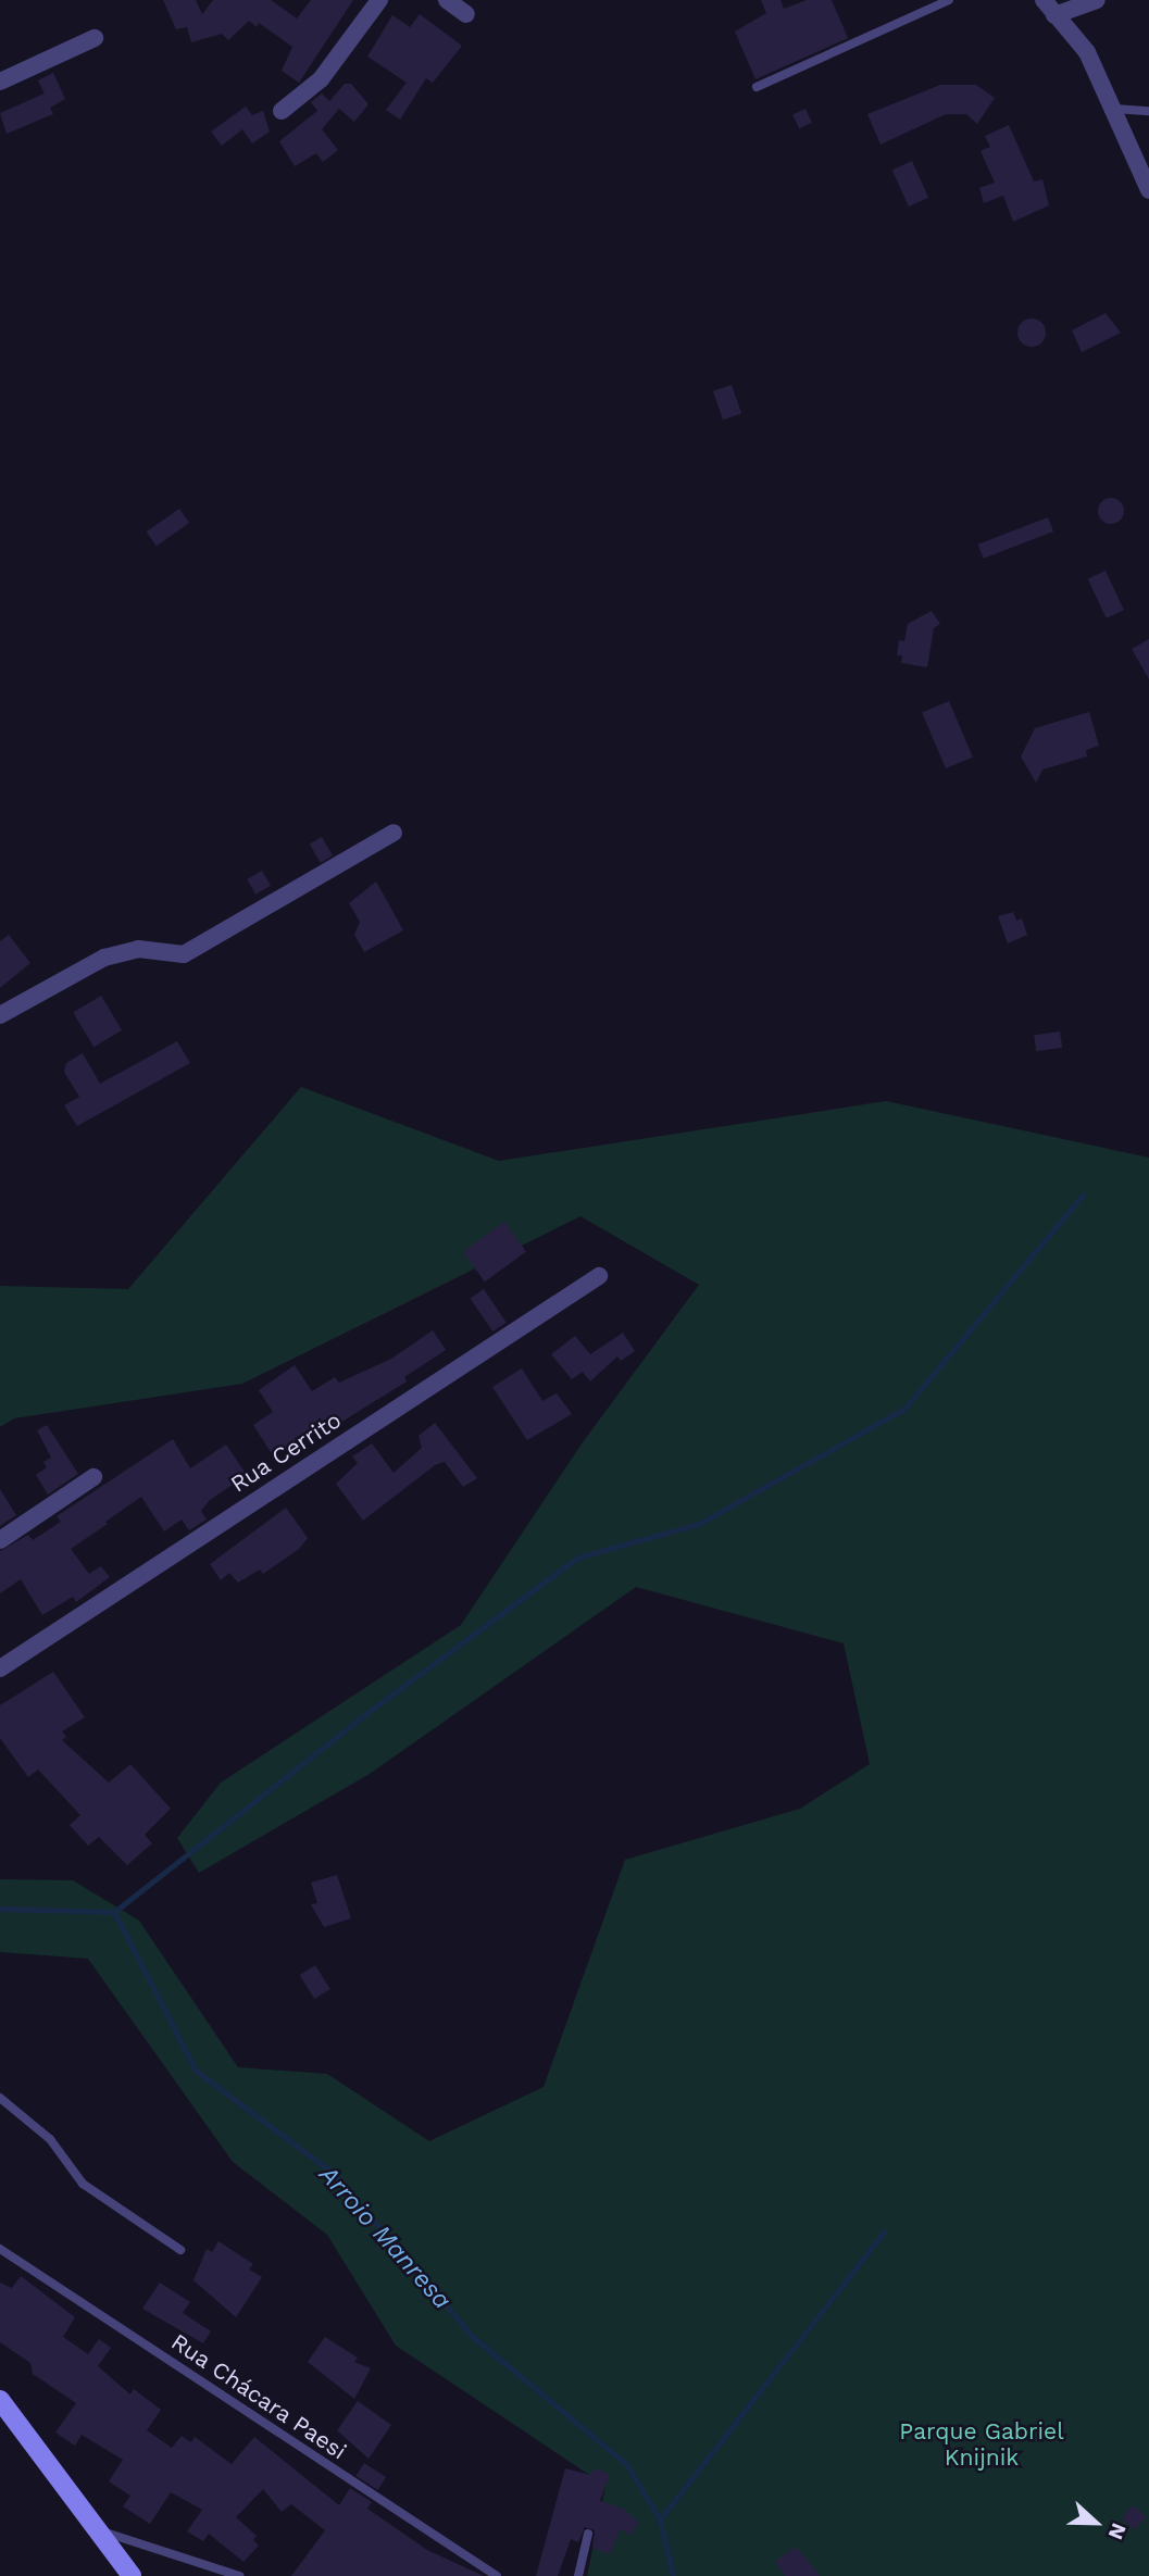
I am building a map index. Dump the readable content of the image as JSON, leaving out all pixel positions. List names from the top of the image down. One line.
{"streets":{"street":["Rua Cerrito"],"lane":["Rua Chácara Paesi"]},"water":["Arroio Manresa"],"parks":["Parque Gabriel Knijnik"],"north":"right"}
